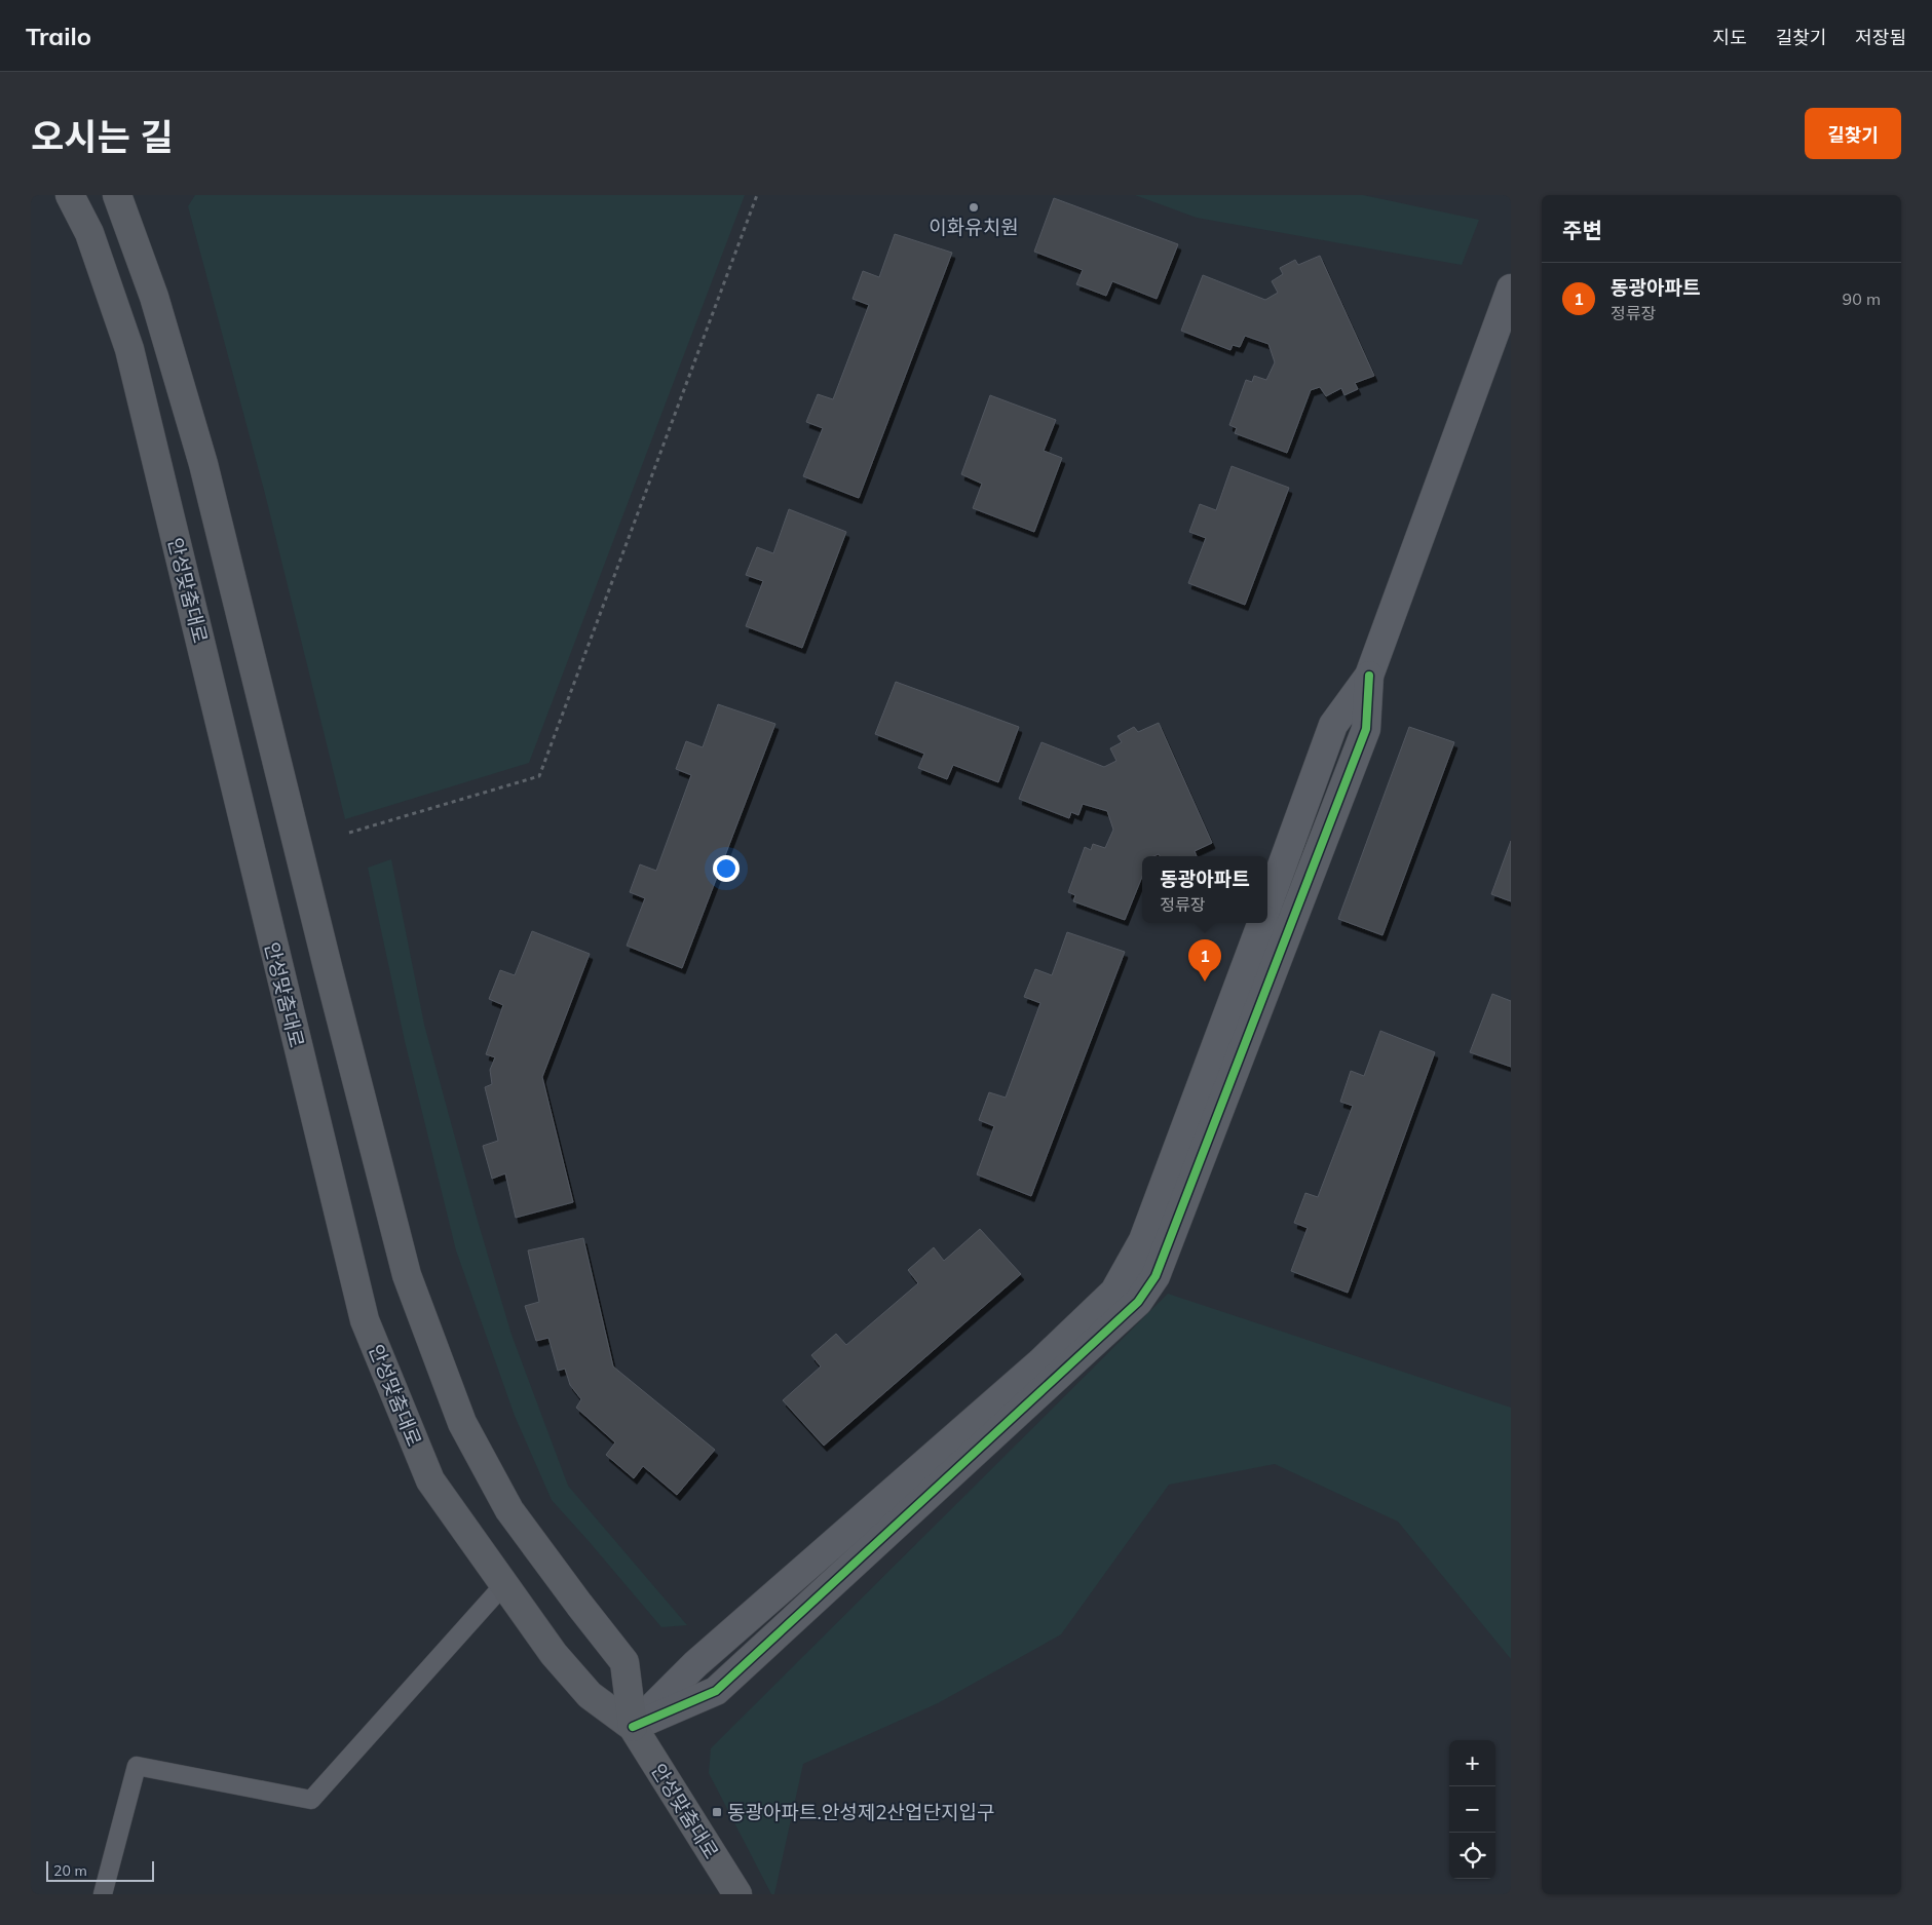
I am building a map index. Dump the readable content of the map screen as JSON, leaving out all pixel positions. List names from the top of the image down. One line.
{"streets":{"main road":["안성맞춤대로"]},"places":{"other":["이화유치원"],"transit":["동광아파트.안성제2산업단지입구"]},"scale_bar":"20 m","page":{"header":"Trailo","nav":["지도","길찾기","저장됨"],"title":"오시는 길","buttons":"길찾기","heading":"주변","list":[{"mark":"1","name":"동광아파트","note":"정류장","value":"90 m"}],"popup":["동광아파트","정류장"],"pins":"1","map_buttons":["+","−"],"scale":"20 m"}}
